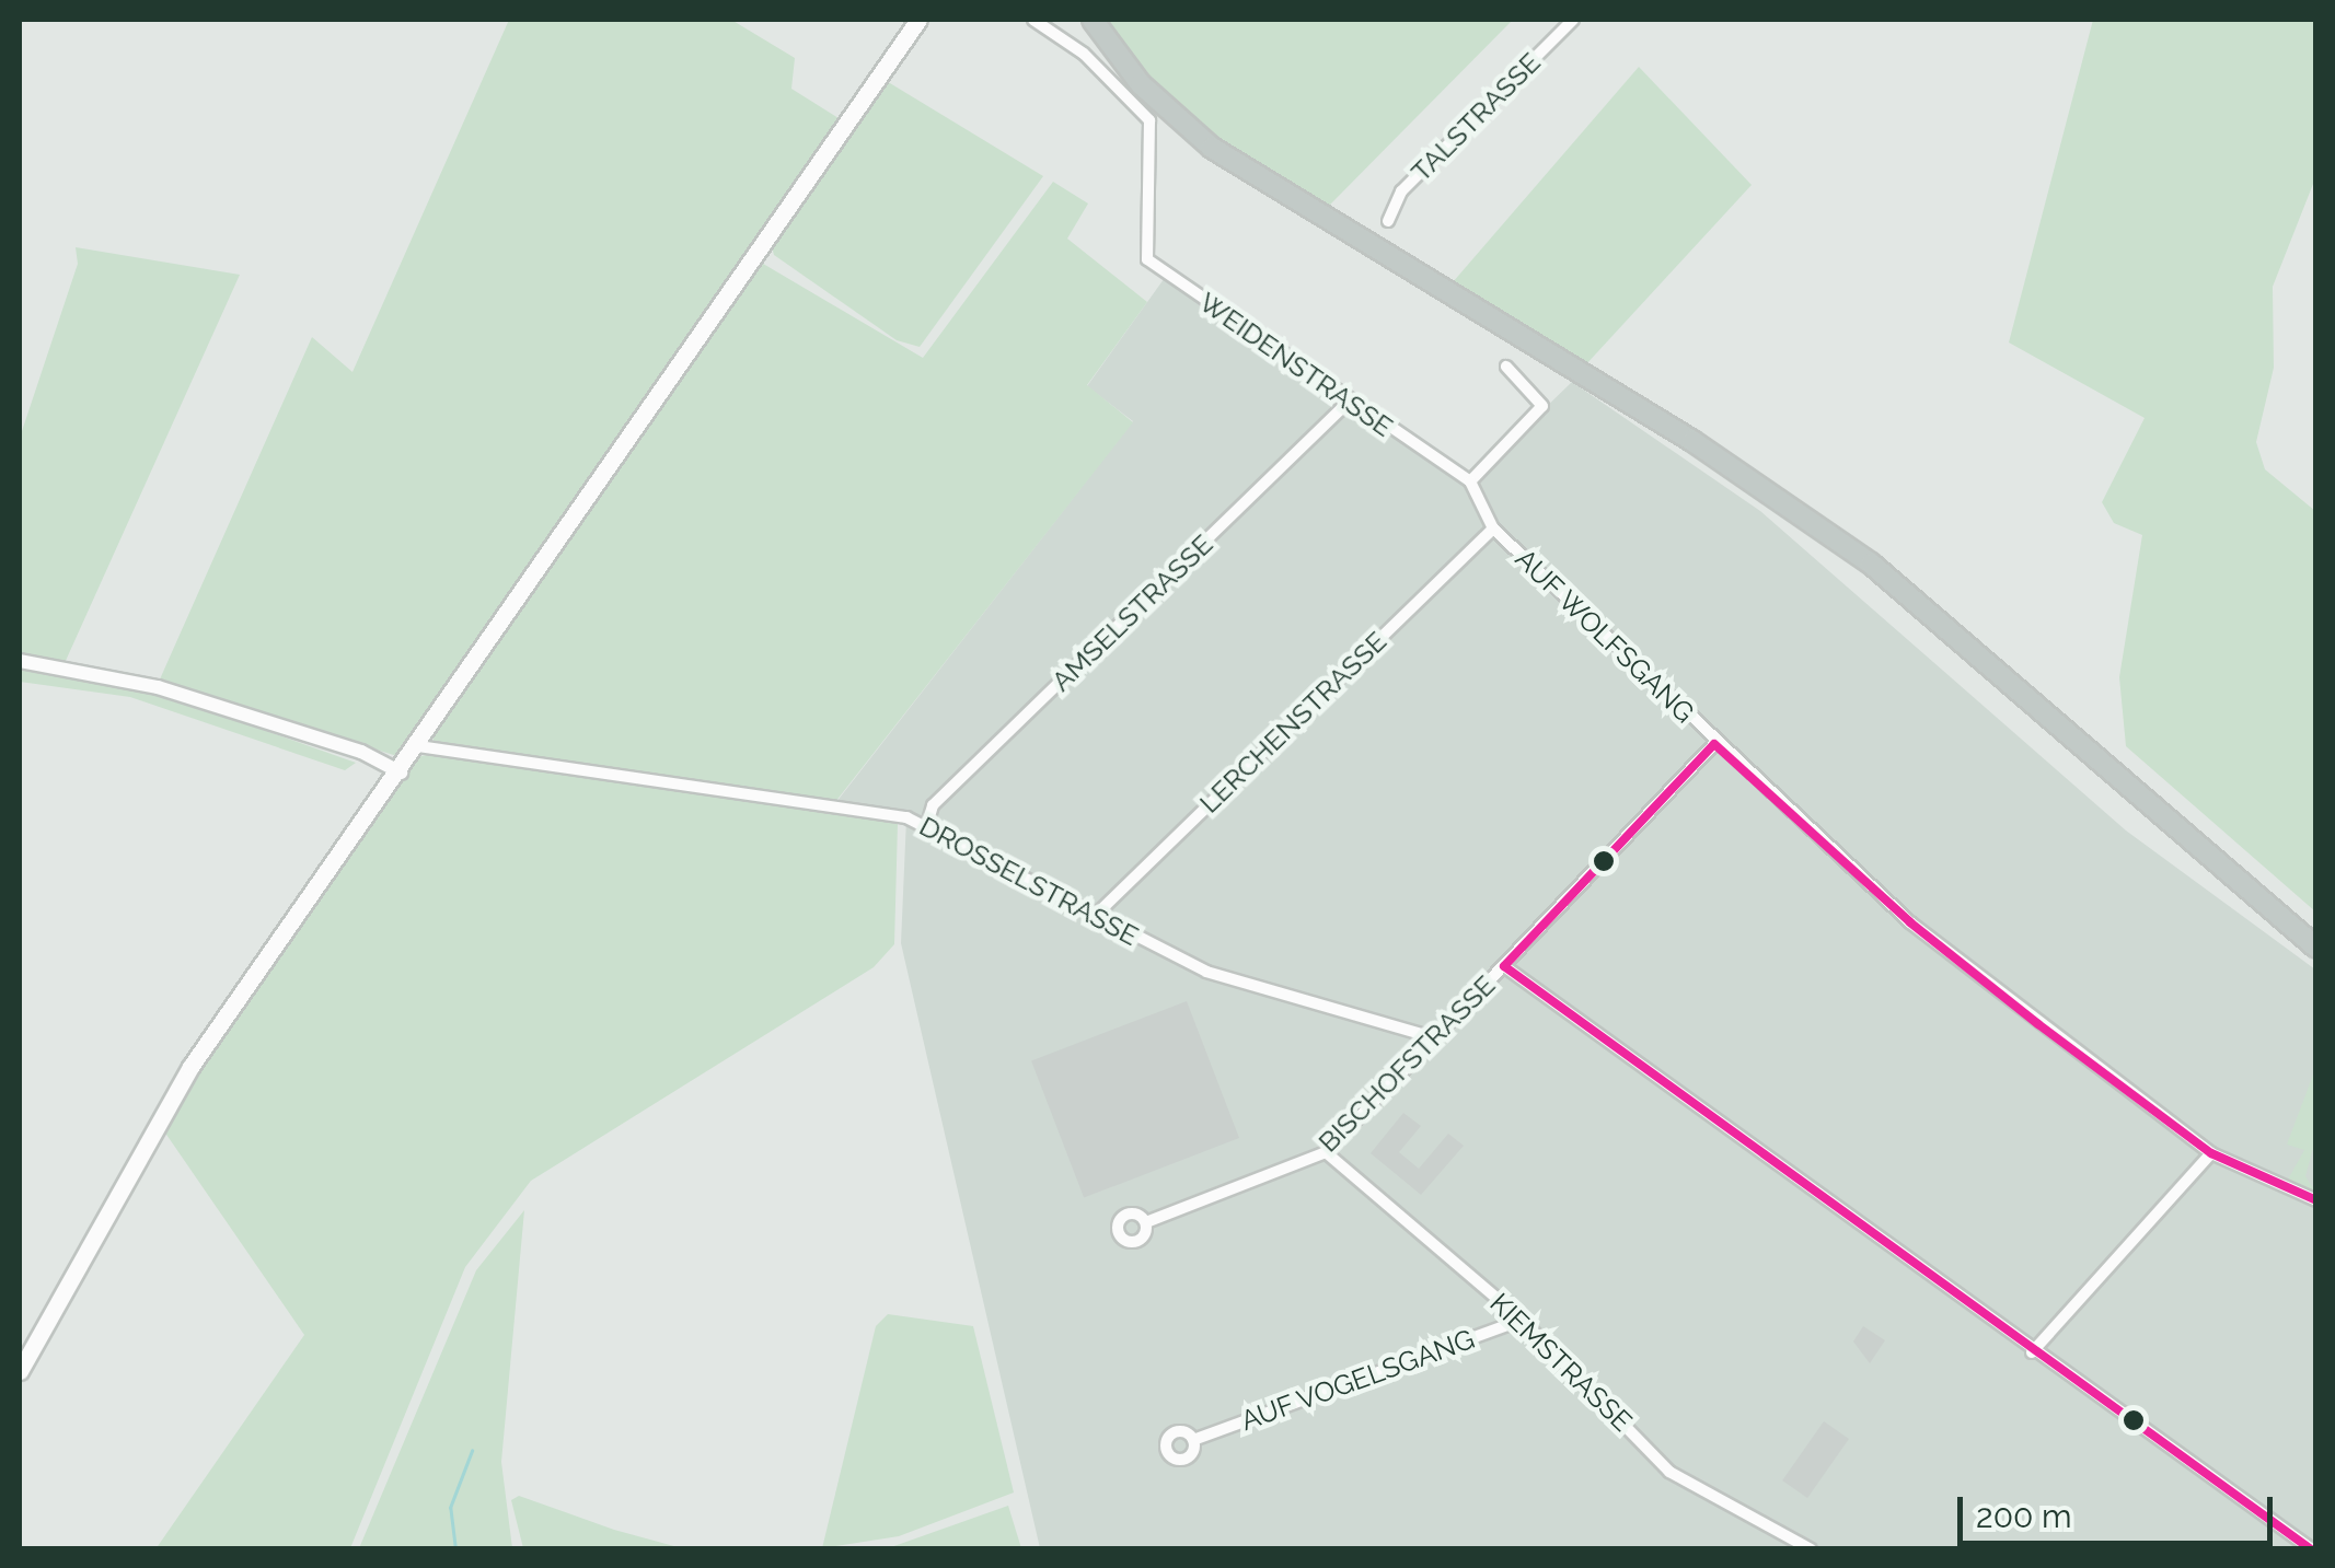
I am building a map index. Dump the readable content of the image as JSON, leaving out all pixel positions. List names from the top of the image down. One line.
{"streets":{"street":["TALSTRASSE","WEIDENSTRASSE","AMSELSTRASSE","AUF WOLFSGANG","LERCHENSTRASSE","DROSSELSTRASSE","BISCHOFSTRASSE","KIEMSTRASSE","AUF VOGELSGANG"]},"crossings":[["WEIDENSTRASSE","AMSELSTRASSE"],["WEIDENSTRASSE","AUF WOLFSGANG"],["AMSELSTRASSE","DROSSELSTRASSE"],["AUF WOLFSGANG","LERCHENSTRASSE"],["AUF WOLFSGANG","BISCHOFSTRASSE"],["LERCHENSTRASSE","DROSSELSTRASSE"],["DROSSELSTRASSE","BISCHOFSTRASSE"],["BISCHOFSTRASSE","KIEMSTRASSE"],["KIEMSTRASSE","AUF VOGELSGANG"]],"scale_bar":"200 m"}
